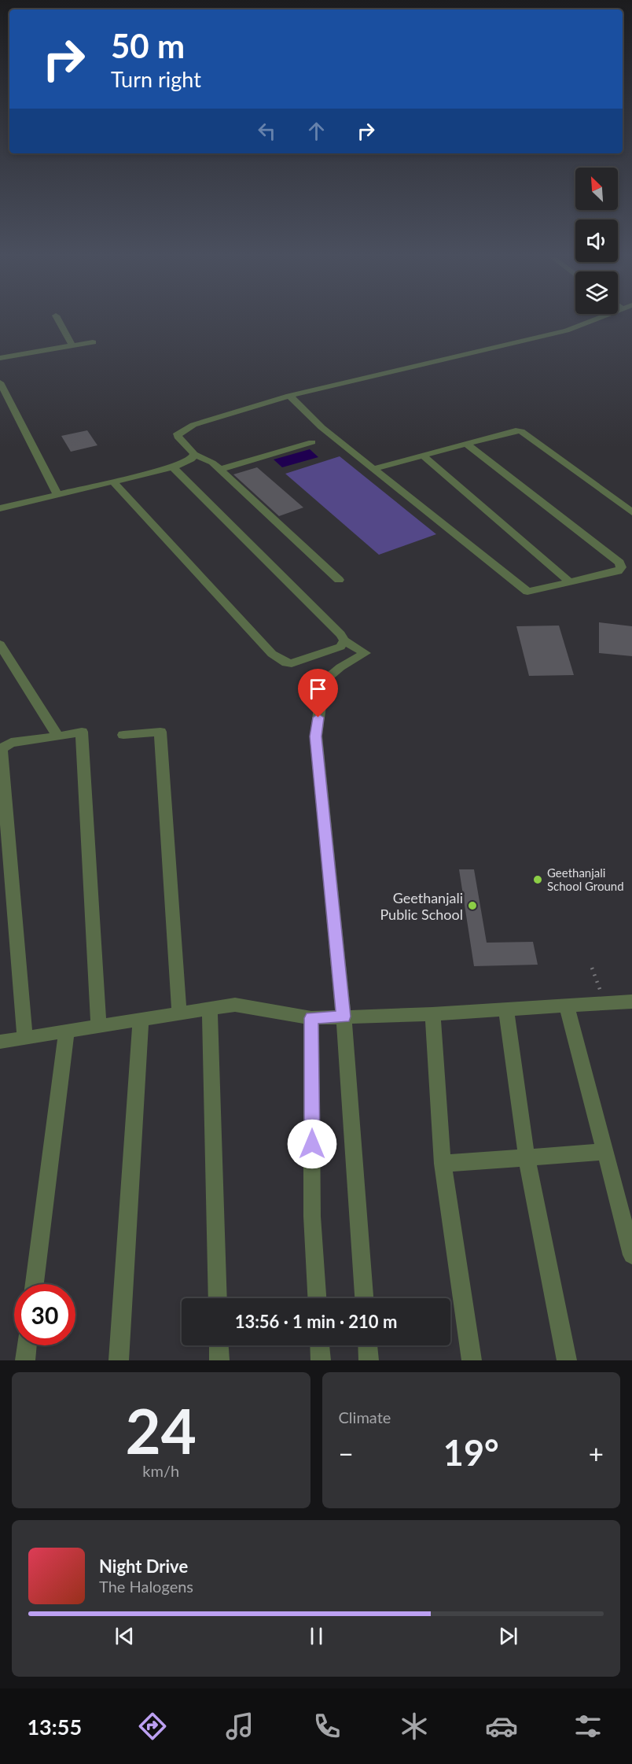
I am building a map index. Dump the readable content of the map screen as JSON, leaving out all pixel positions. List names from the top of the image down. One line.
{"places":["Geethanjali School Ground","Geethanjali Public School"],"north":"top left","page":{"turn":["50 m","Turn right"],"limit":"30","trip":"13:56 · 1 min · 210 m","tile":[["24","km/h"],"Climate"],"heat":["−","19°","+"],"song":["Night Drive","The Halogens"],"tabs":"13:55"}}
